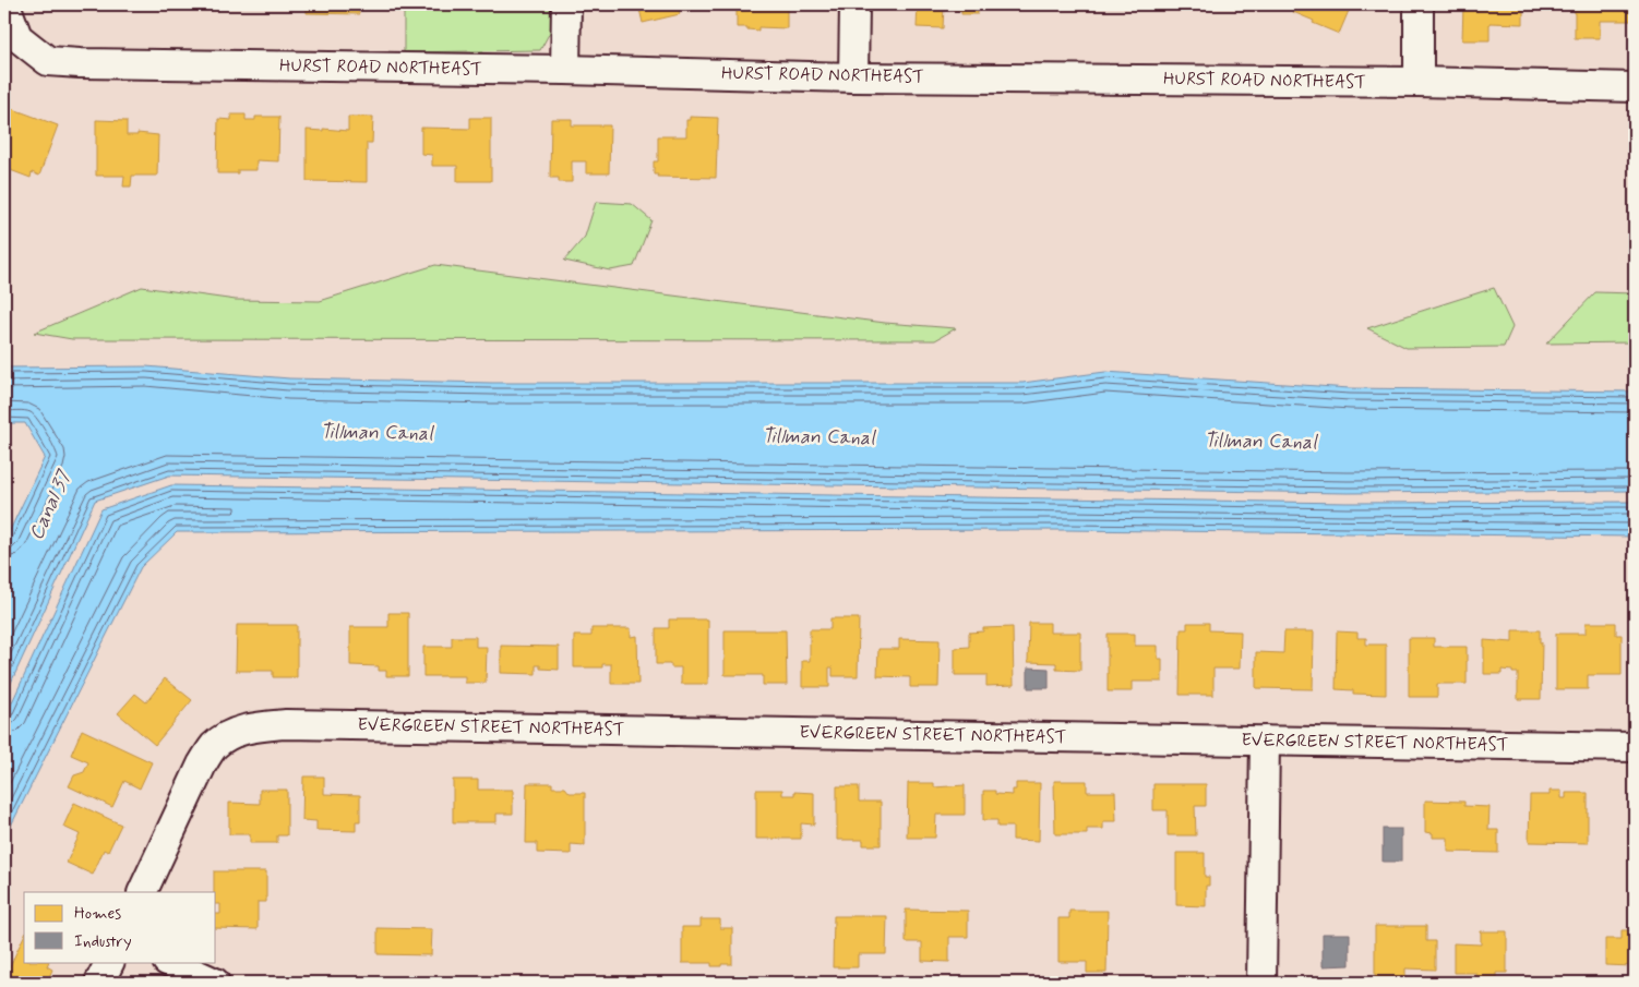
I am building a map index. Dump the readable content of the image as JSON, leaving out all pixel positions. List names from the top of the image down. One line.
{"streets":{"street":["HURST ROAD NORTHEAST","EVERGREEN STREET NORTHEAST"]},"water":["Tillman Canal","Canal 37"],"legend":["Homes","Industry"]}
